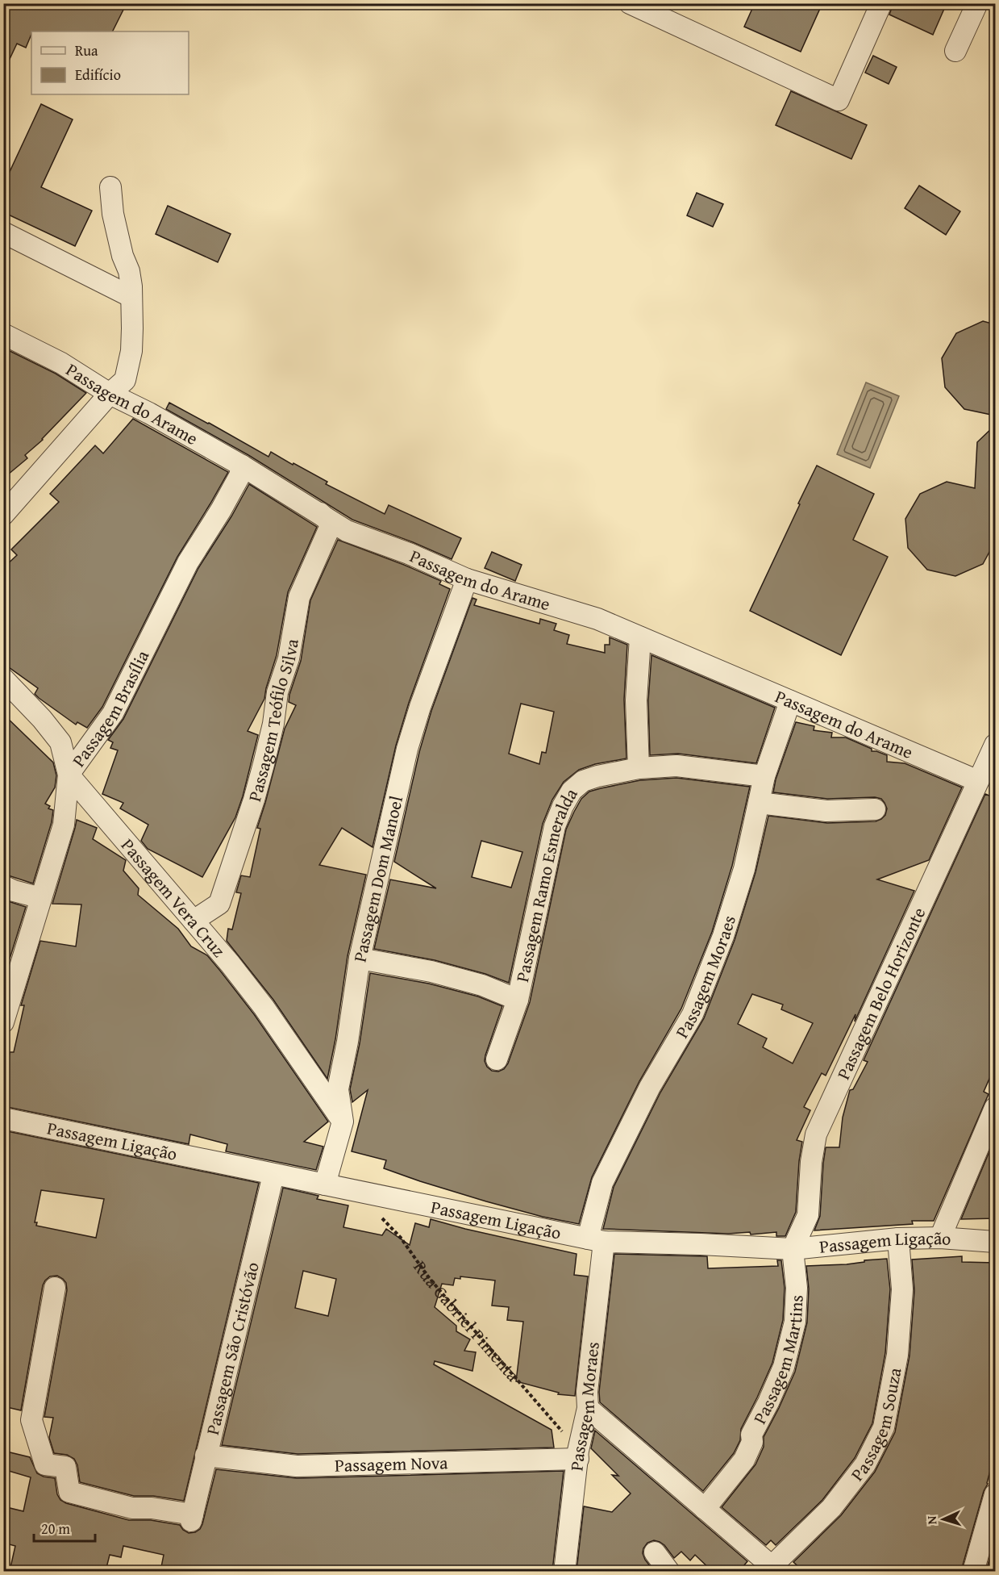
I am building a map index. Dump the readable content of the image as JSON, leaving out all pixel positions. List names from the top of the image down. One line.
{"streets":{"street":["Passagem do Arame","Passagem Brasília","Passagem Teófilo Silva","Passagem Dom Manoel","Passagem Ramo Esmeralda","Passagem Vera Cruz","Passagem Moraes","Passagem Belo Horizonte","Passagem Ligação","Passagem São Cristóvão","Passagem Martins","Passagem Souza","Passagem Nova"],"path":["Rua Gabriel Pimenta"]},"crossings":[["Passagem do Arame","Passagem Brasília"],["Passagem do Arame","Passagem Teófilo Silva"],["Passagem do Arame","Passagem Dom Manoel"],["Passagem do Arame","Passagem Moraes"],["Passagem do Arame","Passagem Belo Horizonte"],["Passagem Brasília","Passagem Vera Cruz"],["Passagem Teófilo Silva","Passagem Vera Cruz"],["Passagem Dom Manoel","Passagem Vera Cruz"],["Passagem Dom Manoel","Passagem Ligação"],["Passagem Ramo Esmeralda","Passagem Moraes"],["Passagem Moraes","Passagem Ligação"],["Passagem Moraes","Rua Gabriel Pimenta"],["Passagem Moraes","Passagem Nova"],["Passagem Belo Horizonte","Passagem Ligação"],["Passagem Belo Horizonte","Passagem Martins"],["Passagem Ligação","Passagem São Cristóvão"],["Passagem Ligação","Passagem Martins"],["Passagem Ligação","Passagem Souza"],["Rua Gabriel Pimenta","Passagem Nova"],["Passagem São Cristóvão","Passagem Nova"]],"legend":["Rua","Edifício"],"scale_bar":"20 m","north":"left"}
